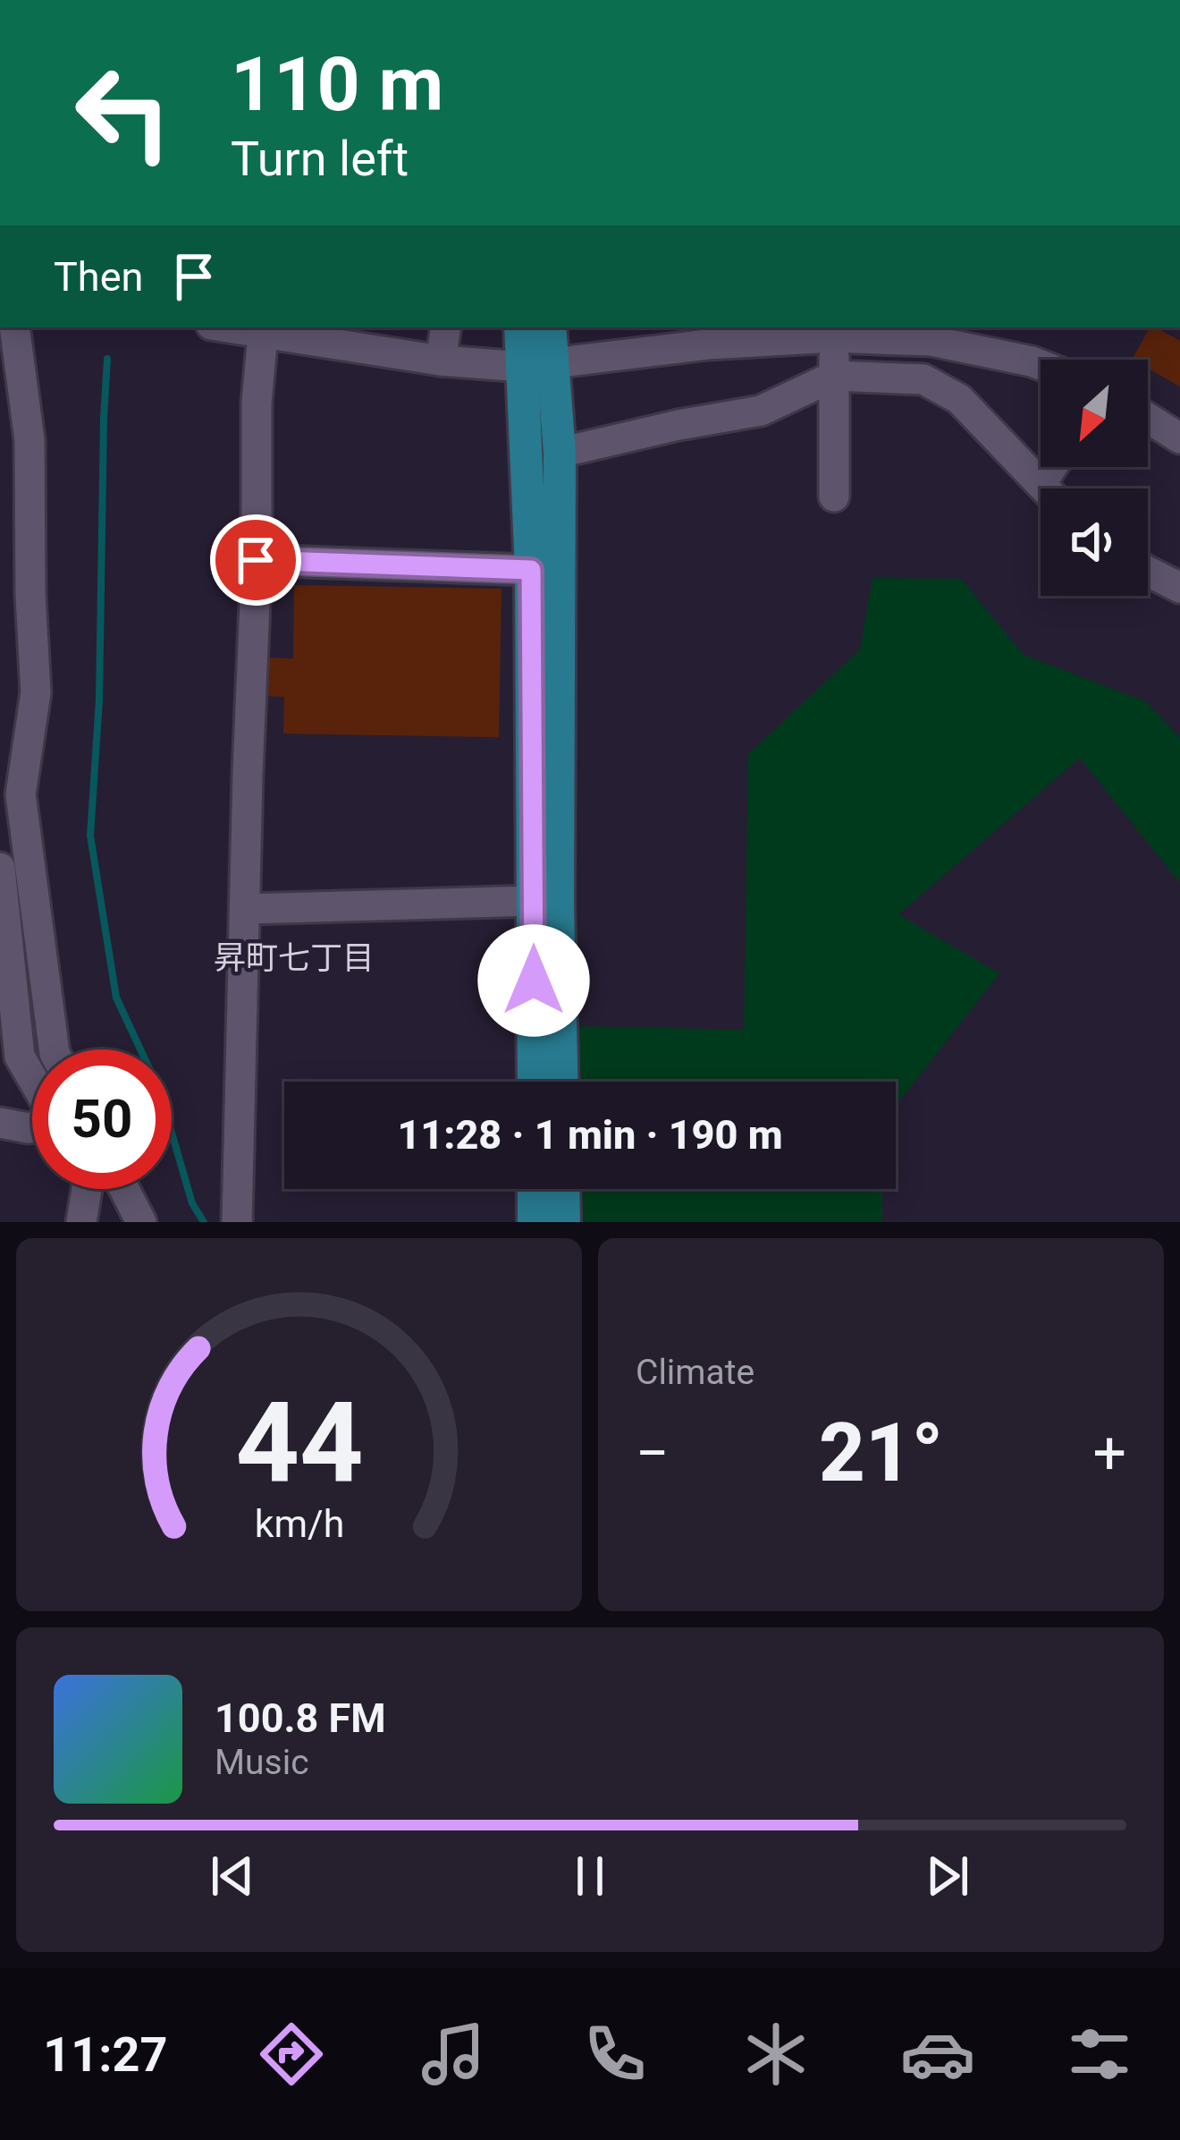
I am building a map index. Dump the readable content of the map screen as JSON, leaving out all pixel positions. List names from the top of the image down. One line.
{"districts":["昇町七丁目"],"north":"bottom left","page":{"turn":["110 m","Turn left"],"then":"Then","limit":"50","trip":"11:28 · 1 min · 190 m","tile":"Climate","heat":["−","21°","+"],"song":["100.8 FM","Music"],"tabs":"11:27","gauge":["44","km/h"]}}
